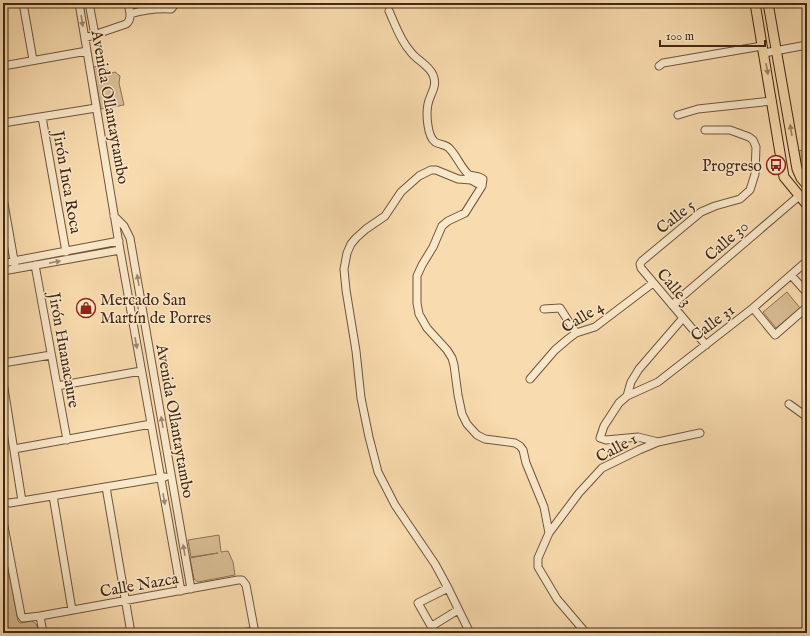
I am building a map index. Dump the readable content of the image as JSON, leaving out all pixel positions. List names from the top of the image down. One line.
{"streets":{"street":["Avenida Ollantaytambo","Jirón Inca Roca","Calle 5","Calle 30","Calle 3","Calle 4","Calle 31","Jirón Huanacaure","Calle 1","Calle Nazca"]},"crossings":[["Avenida Ollantaytambo","Calle Nazca"],["Calle 5","Calle 3"],["Calle 30","Calle 3"],["Calle 3","Calle 4"],["Calle 3","Calle 31"]],"places":{"bus stop":["Progreso"],"shop":["Mercado San Martín de Porres"]},"scale_bar":"100 m"}
